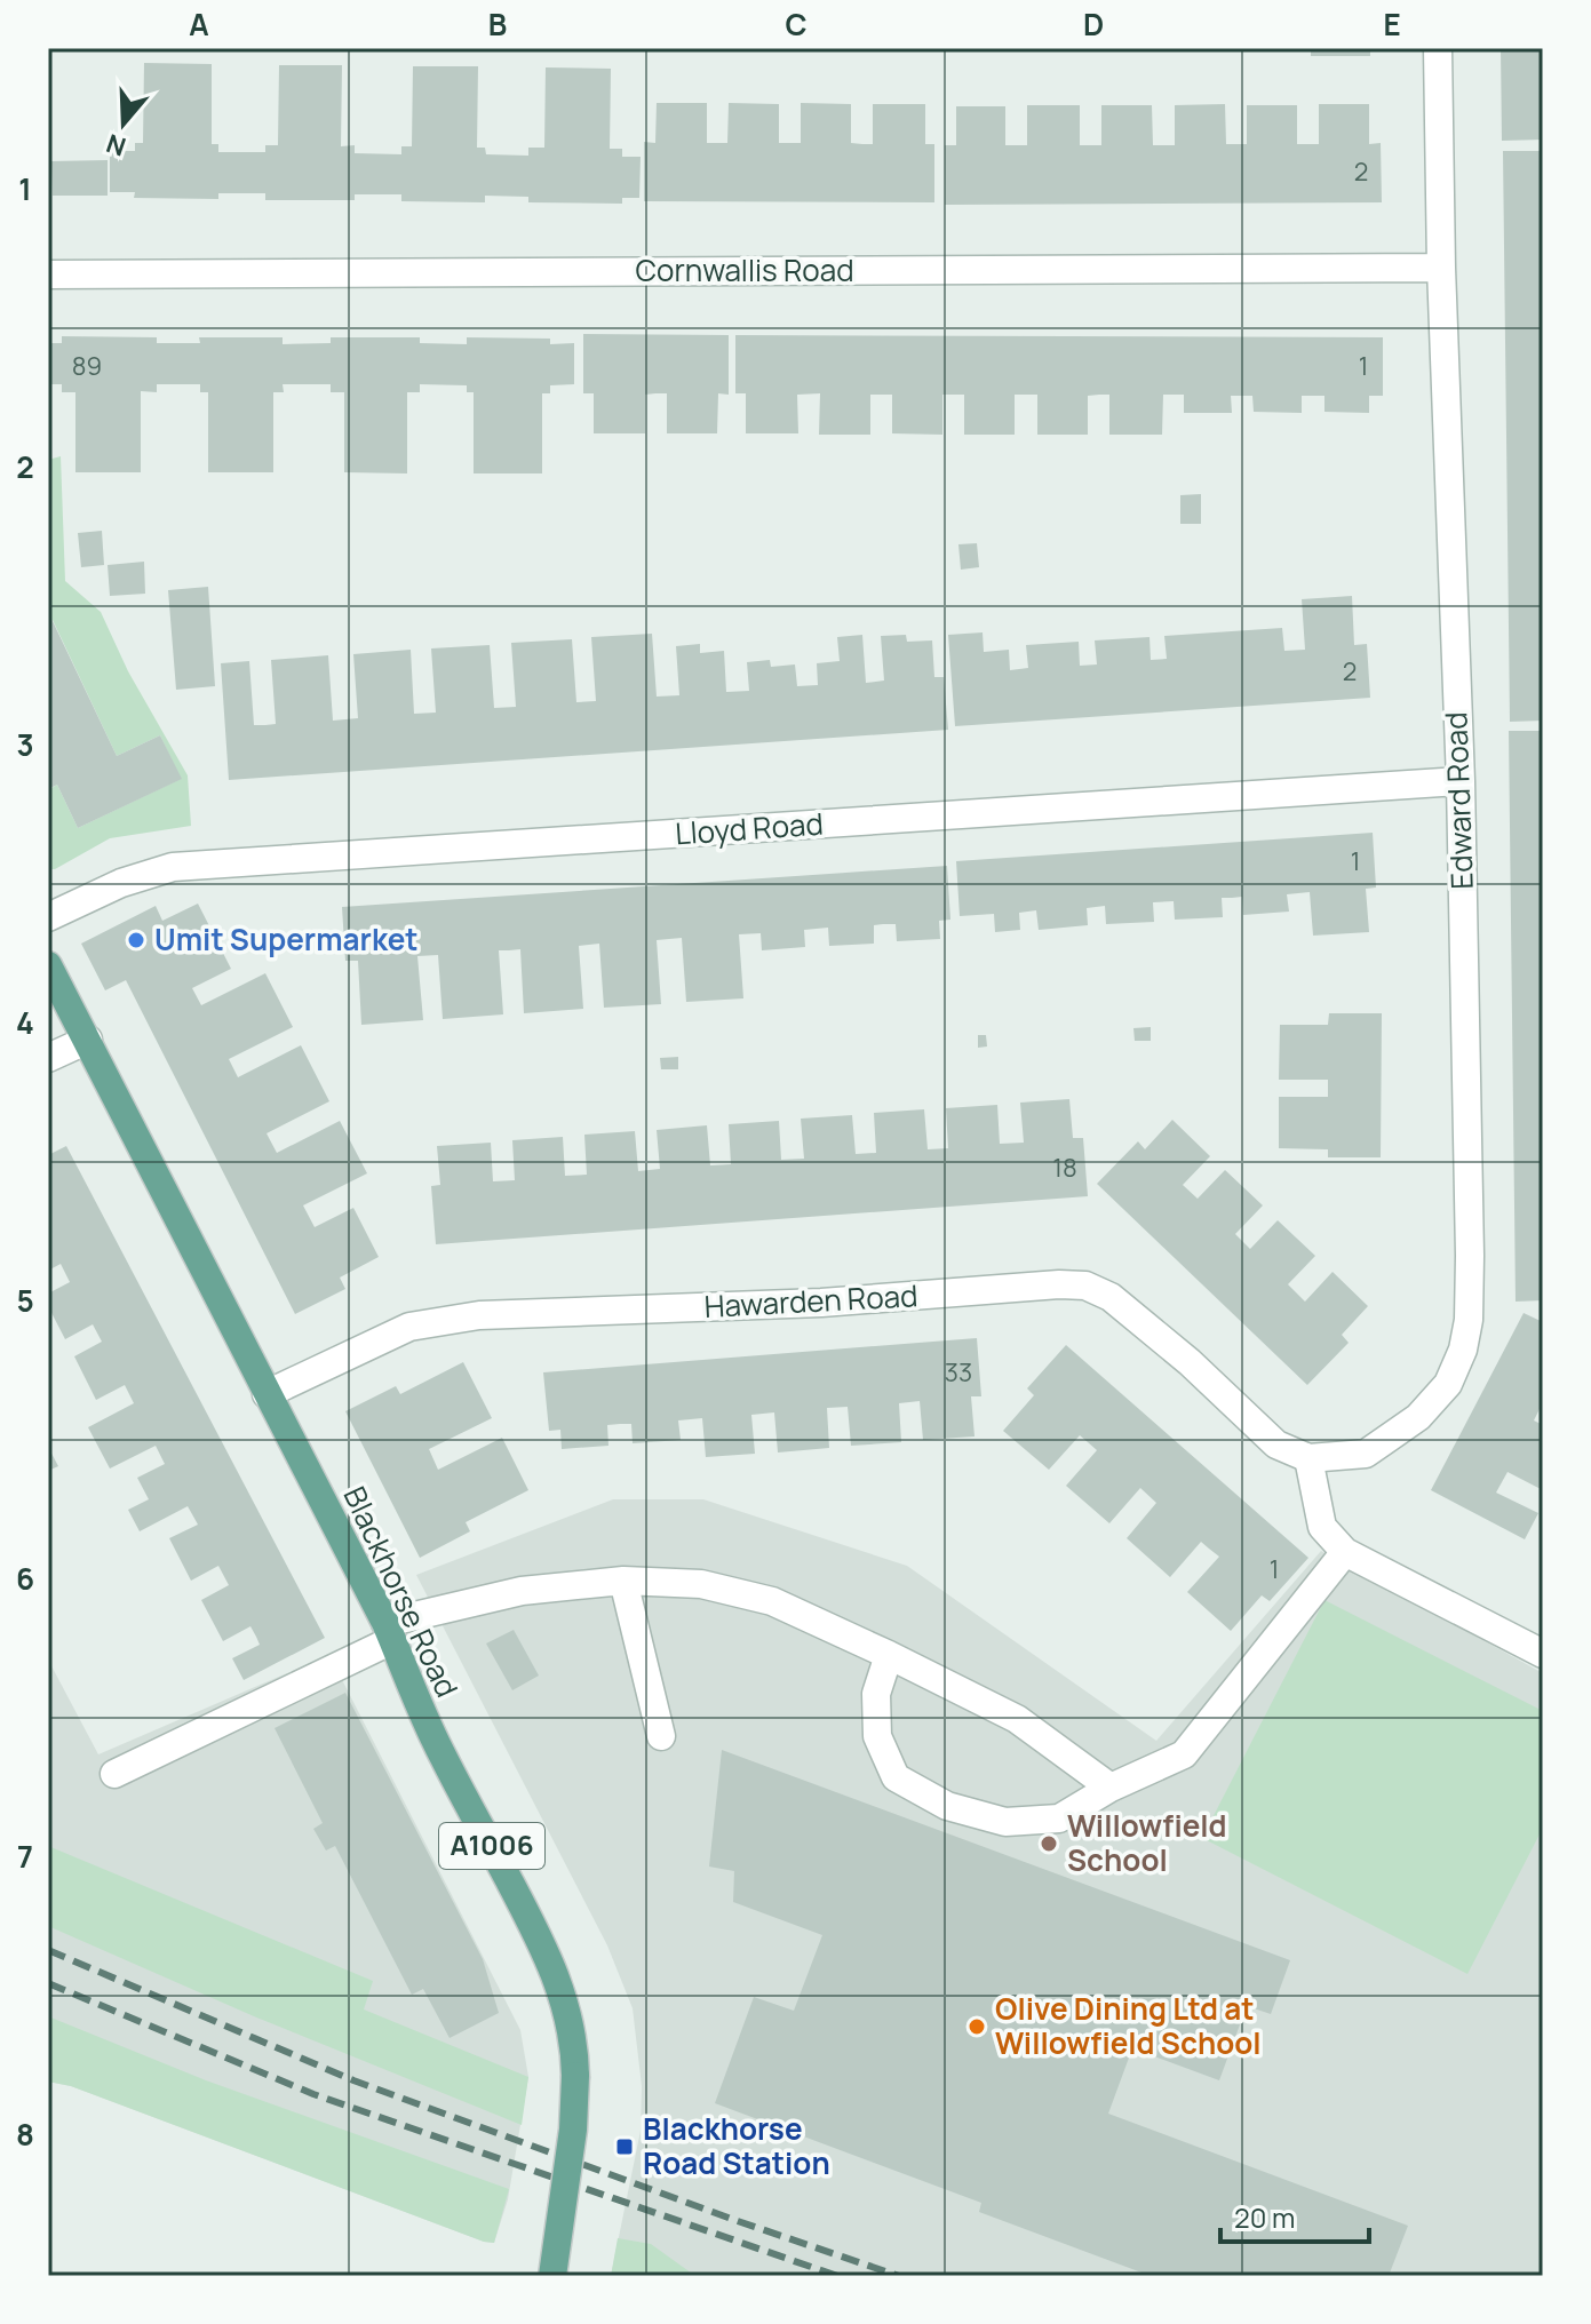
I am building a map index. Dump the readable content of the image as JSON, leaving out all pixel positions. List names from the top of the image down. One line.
{"streets":{"main road":["Blackhorse Road","A1006"],"street":["Cornwallis Road","Edward Road","Lloyd Road","Hawarden Road"]},"crossings":[["Cornwallis Road","Edward Road"],["Edward Road","Lloyd Road"],["Edward Road","Hawarden Road"],["Hawarden Road","Blackhorse Road"]],"places":{"other":["Umit Supermarket","Willowfield School","Olive Dining Ltd at Willowfield School"],"transit":["Blackhorse Road Station"]},"house_numbers":["2","89","1","2","1","18","33","1"],"scale_bar":"20 m","north":"bottom","grid":{"columns":["A","B","C","D","E"],"rows":["1","2","3","4","5","6","7","8"]}}
